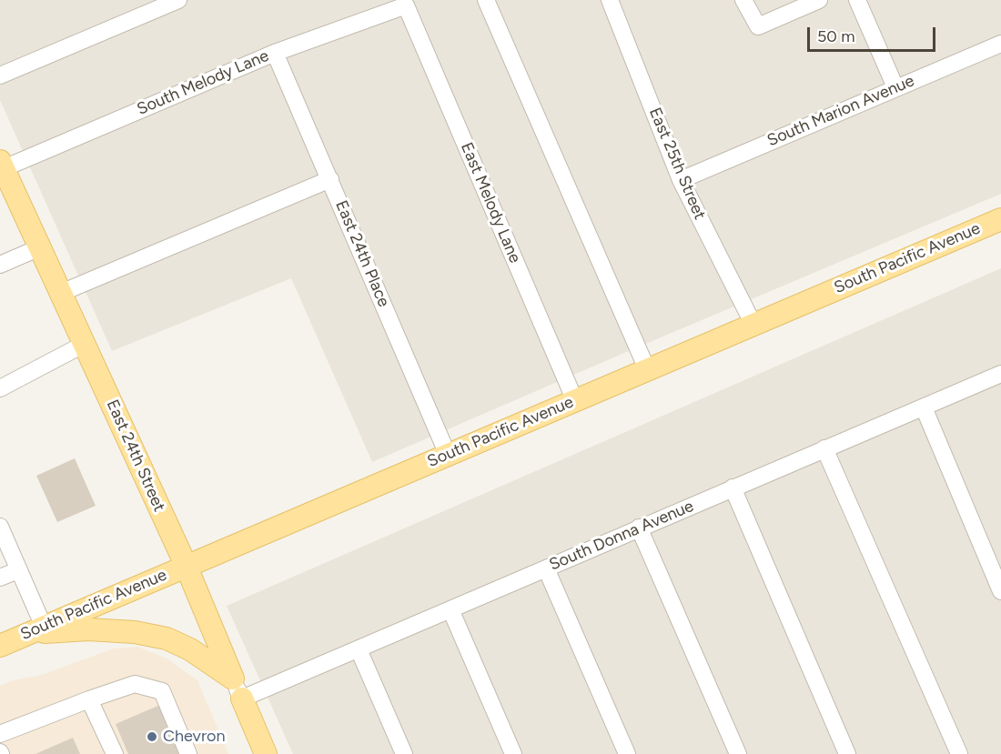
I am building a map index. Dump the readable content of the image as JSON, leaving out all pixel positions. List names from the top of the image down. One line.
{"streets":{"main road":["South Pacific Avenue","East 24th Street"],"street":["South Melody Lane","South Marion Avenue","East 25th Street","East Melody Lane","East 24th Place","South Donna Avenue"]},"crossings":[["South Melody Lane","East Melody Lane"],["South Melody Lane","East 24th Place"],["South Melody Lane","East 24th Street"],["South Marion Avenue","East 25th Street"],["East 25th Street","South Pacific Avenue"],["East Melody Lane","South Pacific Avenue"],["East 24th Place","South Pacific Avenue"],["South Pacific Avenue","East 24th Street"],["East 24th Street","South Donna Avenue"]],"places":["Chevron"],"scale_bar":"50 m"}
